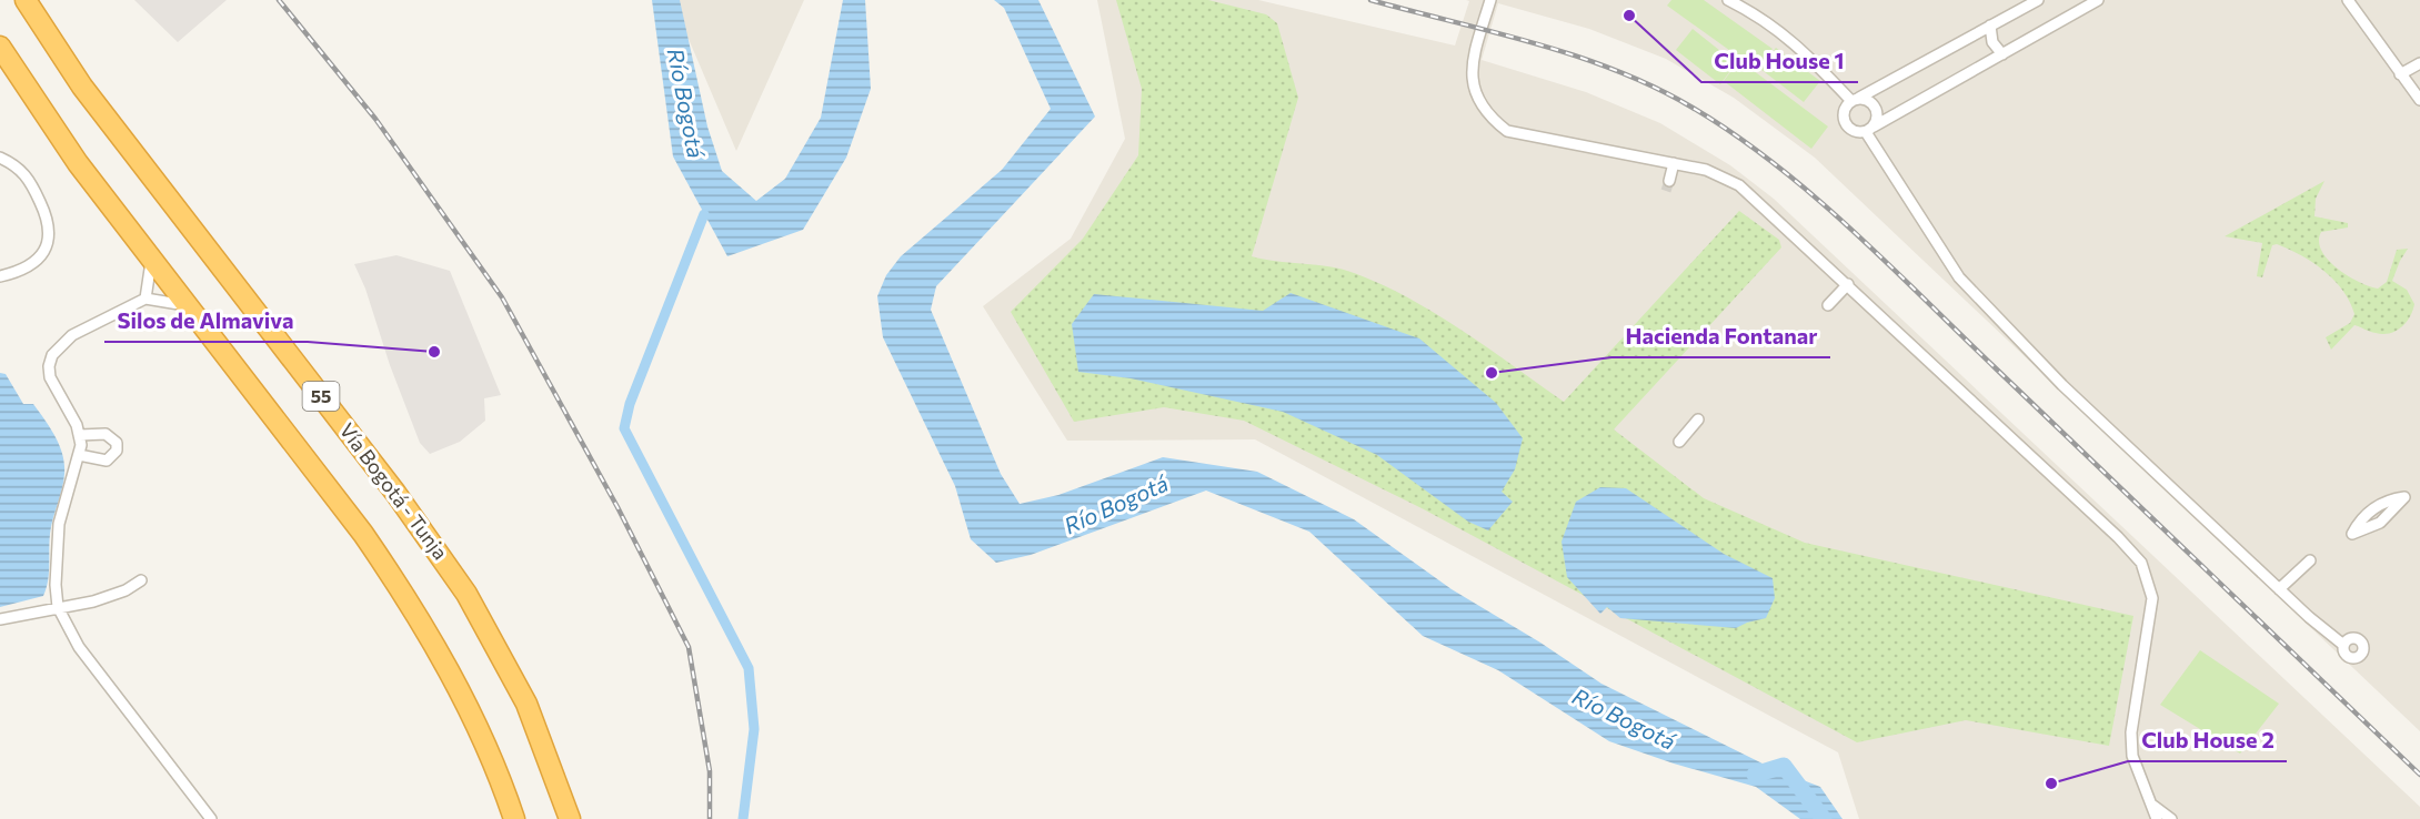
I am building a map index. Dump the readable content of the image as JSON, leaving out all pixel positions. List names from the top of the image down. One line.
{"streets":{"highway":["55","Vía Bogotá - Tunja"]},"water":["Río Bogotá"],"places":["Club House 1","Silos de Almaviva","Hacienda Fontanar","Club House 2"]}
